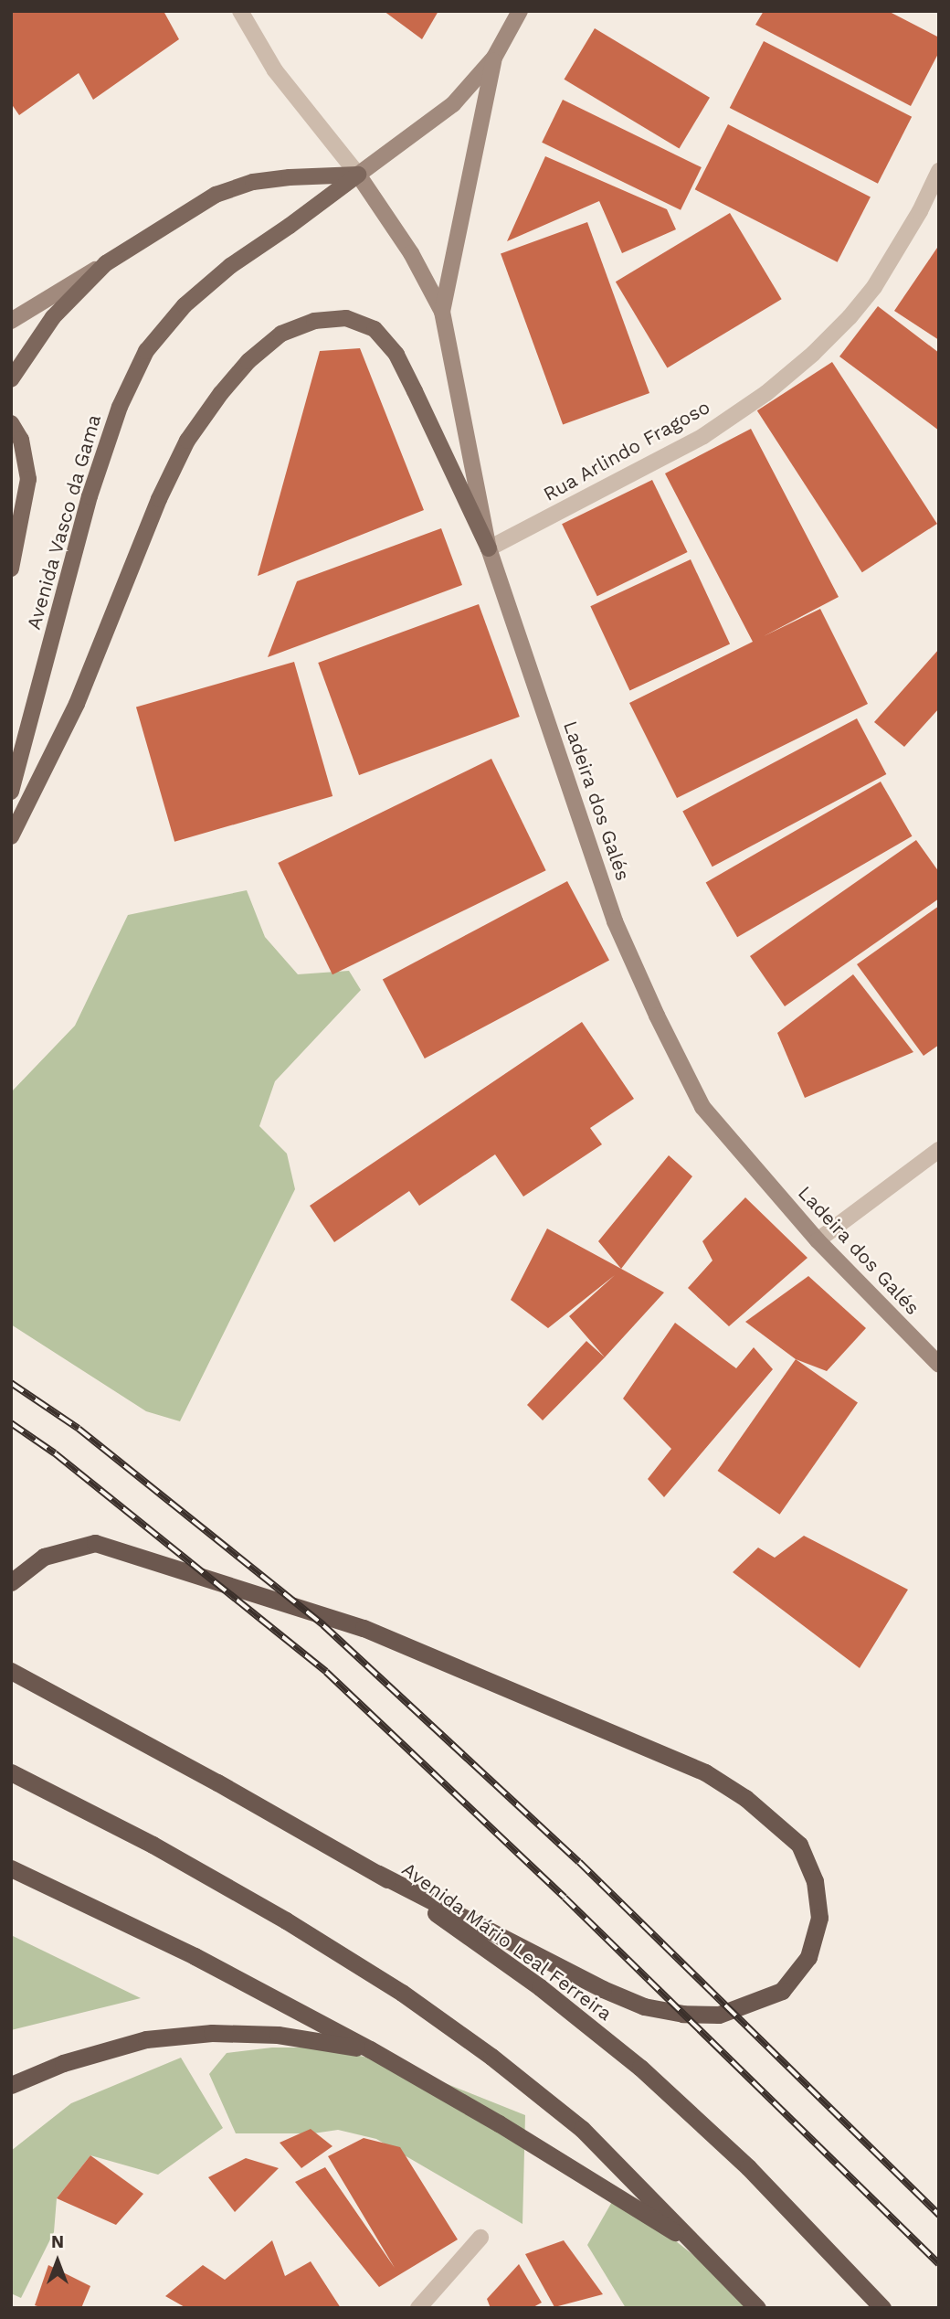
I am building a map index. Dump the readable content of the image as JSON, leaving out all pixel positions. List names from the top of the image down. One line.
{"streets":{"highway":["Avenida Mário Leal Ferreira"],"main road":["Avenida Vasco da Gama","Ladeira dos Galés"],"street":["Rua Arlindo Fragoso"]},"crossings":[["Rua Arlindo Fragoso","Ladeira dos Galés"],["Avenida Vasco da Gama","Ladeira dos Galés"]],"north":"top"}
